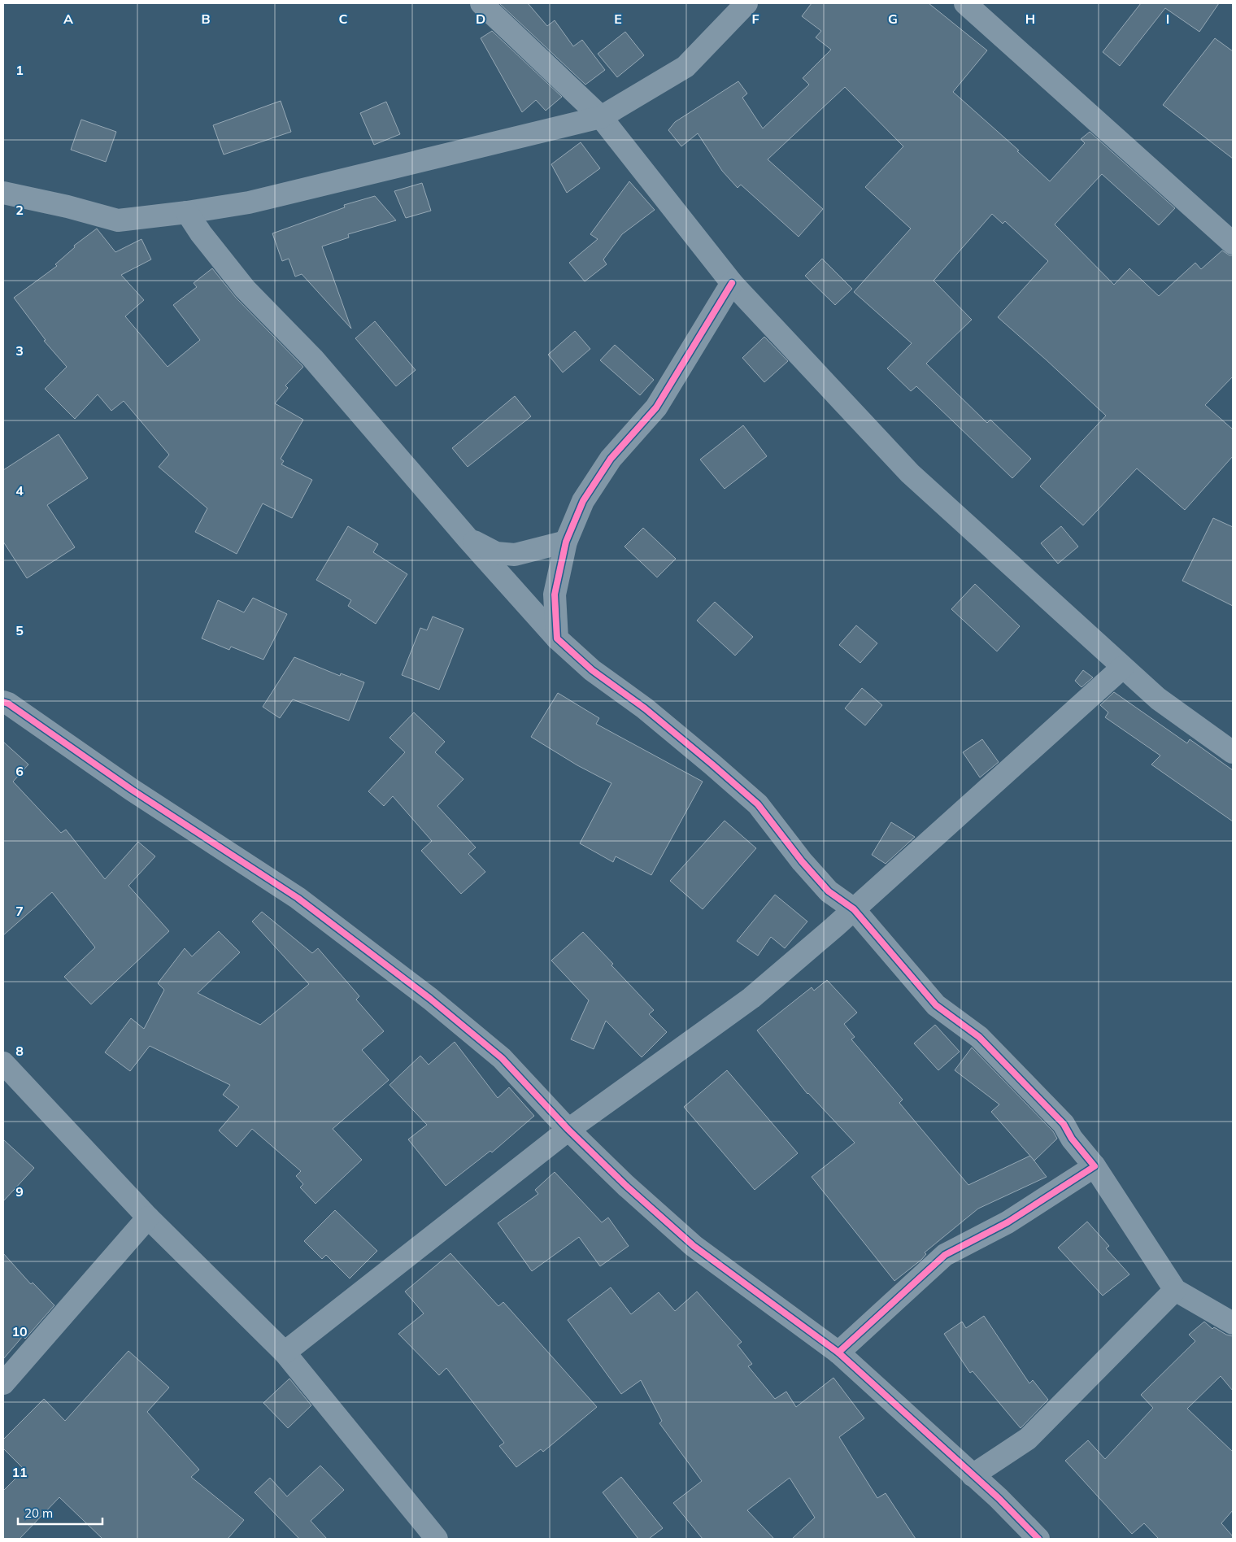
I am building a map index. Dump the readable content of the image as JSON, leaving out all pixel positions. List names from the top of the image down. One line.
{"scale_bar":"20 m","grid":{"columns":["A","B","C","D","E","F","G","H","I"],"rows":["1","2","3","4","5","6","7","8","9","10","11"]}}
